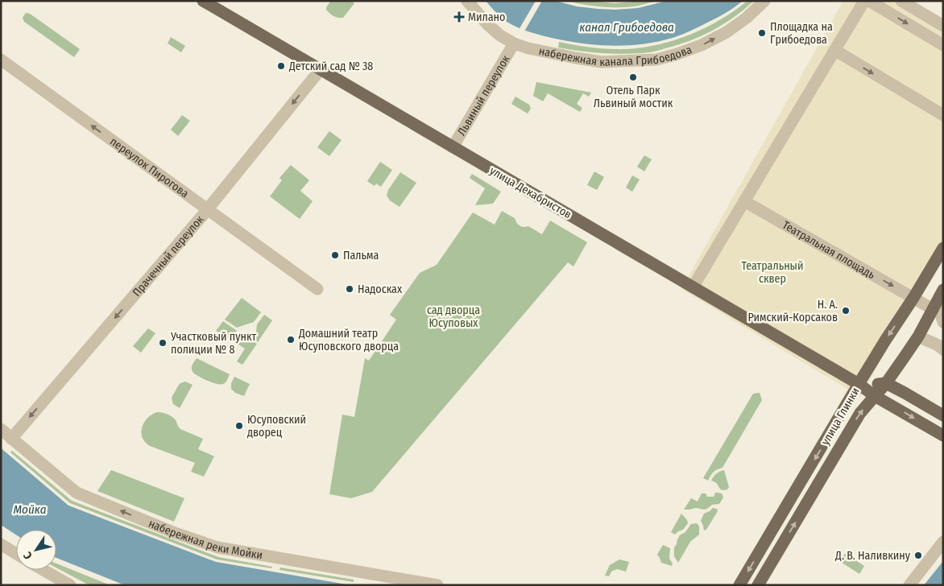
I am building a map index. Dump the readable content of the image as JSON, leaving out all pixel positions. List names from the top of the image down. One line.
{"streets":{"main road":["улица Декабристов","улица Глинки"],"street":["набережная канала Грибоедова","Львиный переулок","переулок Пирогова","Театральная площадь","Прачечный переулок","набережная реки Мойки"]},"crossings":[["набережная канала Грибоедова","Львиный переулок"],["Львиный переулок","улица Декабристов"],["переулок Пирогова","Прачечный переулок"],["улица Декабристов","Прачечный переулок"],["улица Декабристов","улица Глинки"],["Театральная площадь","улица Глинки"],["Прачечный переулок","набережная реки Мойки"]],"one_way":["набережная канала Грибоедова","переулок Пирогова","Театральная площадь","Прачечный переулок","набережная реки Мойки"],"water":["канал Грибоедова","Мойка"],"parks":["Театральный сквер","сад дворца Юсуповых"],"places":{"health":["Милано"],"other":["Площадка на Грибоедова","Детский сад № 38","Отель Парк Львиный мостик","Пальма","Надосках","Н. А. Римский-Корсаков","Домашний театр Юсуповского дворца","Участковый пункт полиции № 8","Юсуповский дворец","Д. В. Наливкину"]},"north":"bottom left"}
